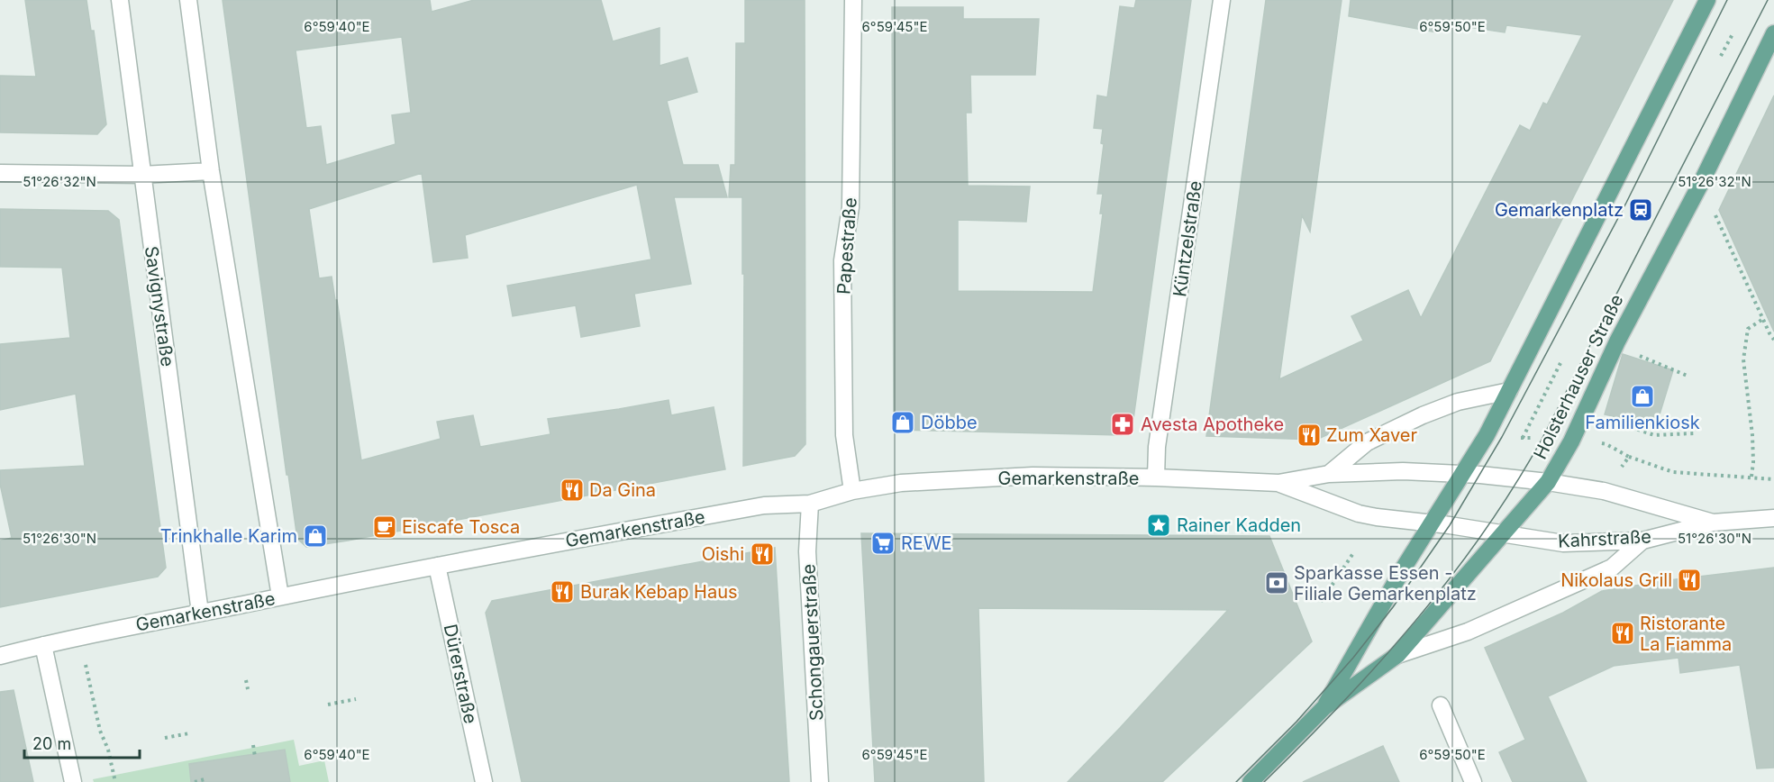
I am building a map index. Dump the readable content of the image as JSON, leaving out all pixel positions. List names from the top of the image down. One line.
{"streets":{"main road":["Holsterhauser Straße"],"street":["Küntzelstraße","Papestraße","Savignystraße","Gemarkenstraße","Kahrstraße","Schongauerstraße","Dürerstraße"]},"crossings":[["Küntzelstraße","Gemarkenstraße"],["Papestraße","Gemarkenstraße"],["Savignystraße","Gemarkenstraße"],["Holsterhauser Straße","Gemarkenstraße"],["Holsterhauser Straße","Kahrstraße"],["Gemarkenstraße","Kahrstraße"],["Gemarkenstraße","Schongauerstraße"],["Gemarkenstraße","Dürerstraße"]],"places":{"station":["Gemarkenplatz"],"shop":["Familienkiosk","Döbbe","Trinkhalle Karim"],"pharmacy":["Avesta Apotheke"],"restaurant":["Zum Xaver","Da Gina","Oishi","Nikolaus Grill","Burak Kebap Haus","Ristorante La Fiamma"],"place":["Rainer Kadden"],"cafe":["Eiscafe Tosca"],"supermarket":["REWE"],"bank":["Sparkasse Essen - Filiale Gemarkenplatz"]},"scale_bar":"20 m","coordinates":["6°59'40\"E","6°59'45\"E","6°59'50\"E","51°26'32\"N","51°26'30\"N"]}
